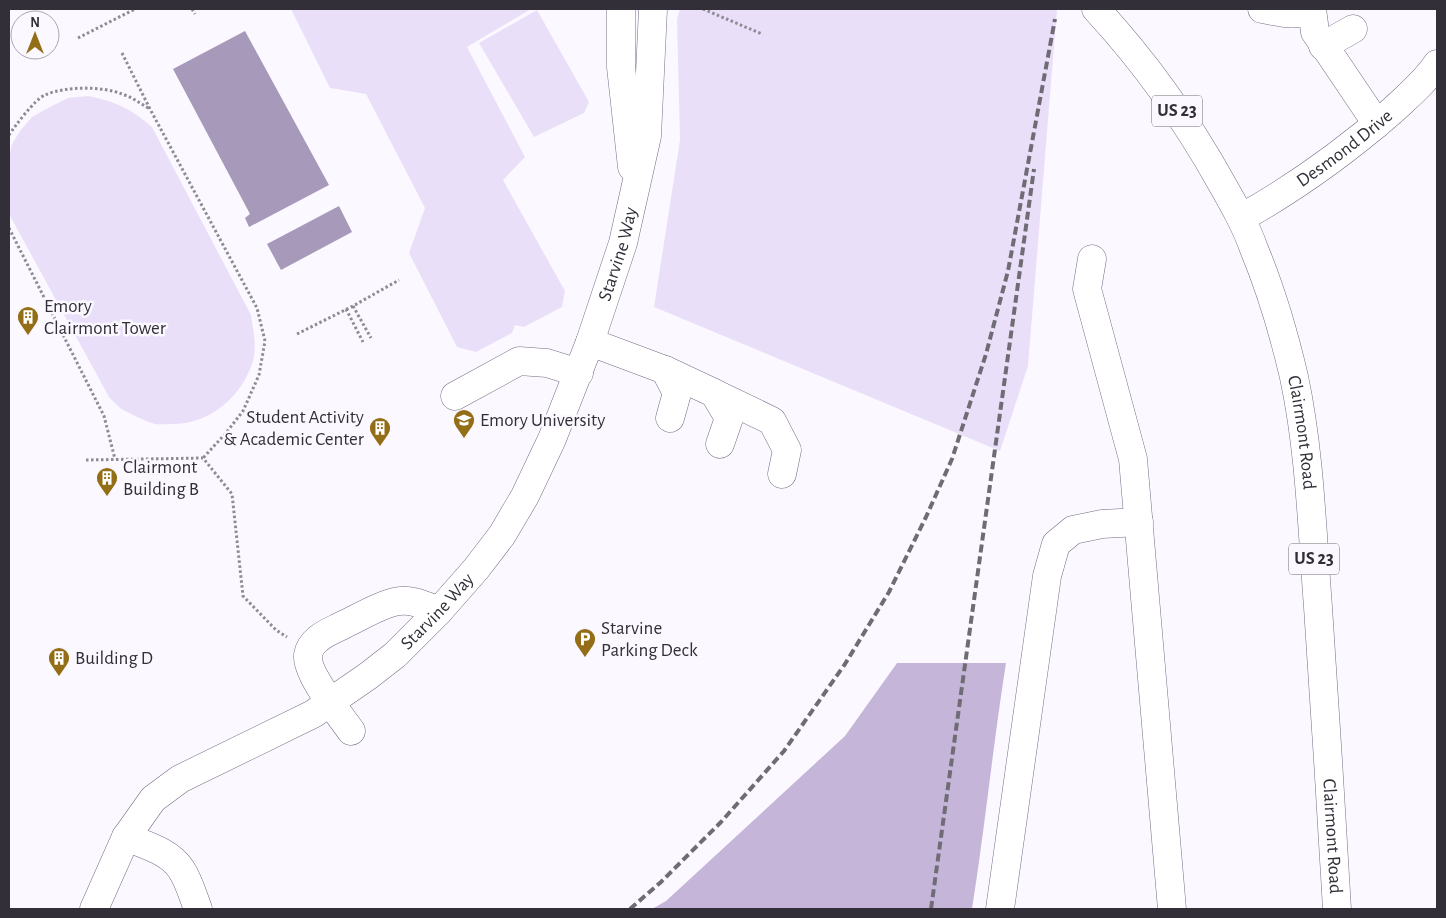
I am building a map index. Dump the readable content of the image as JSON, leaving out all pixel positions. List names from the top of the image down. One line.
{"streets":{"street":["US 23","Desmond Drive","Starvine Way","Clairmont Road"]},"crossings":[["Desmond Drive","Clairmont Road"]],"places":{"building":["Emory Clairmont Tower","Student Activity & Academic Center","Clairmont Building B","Building D"],"school or university":["Emory University"],"parking":["Starvine Parking Deck"]},"north":"top"}
